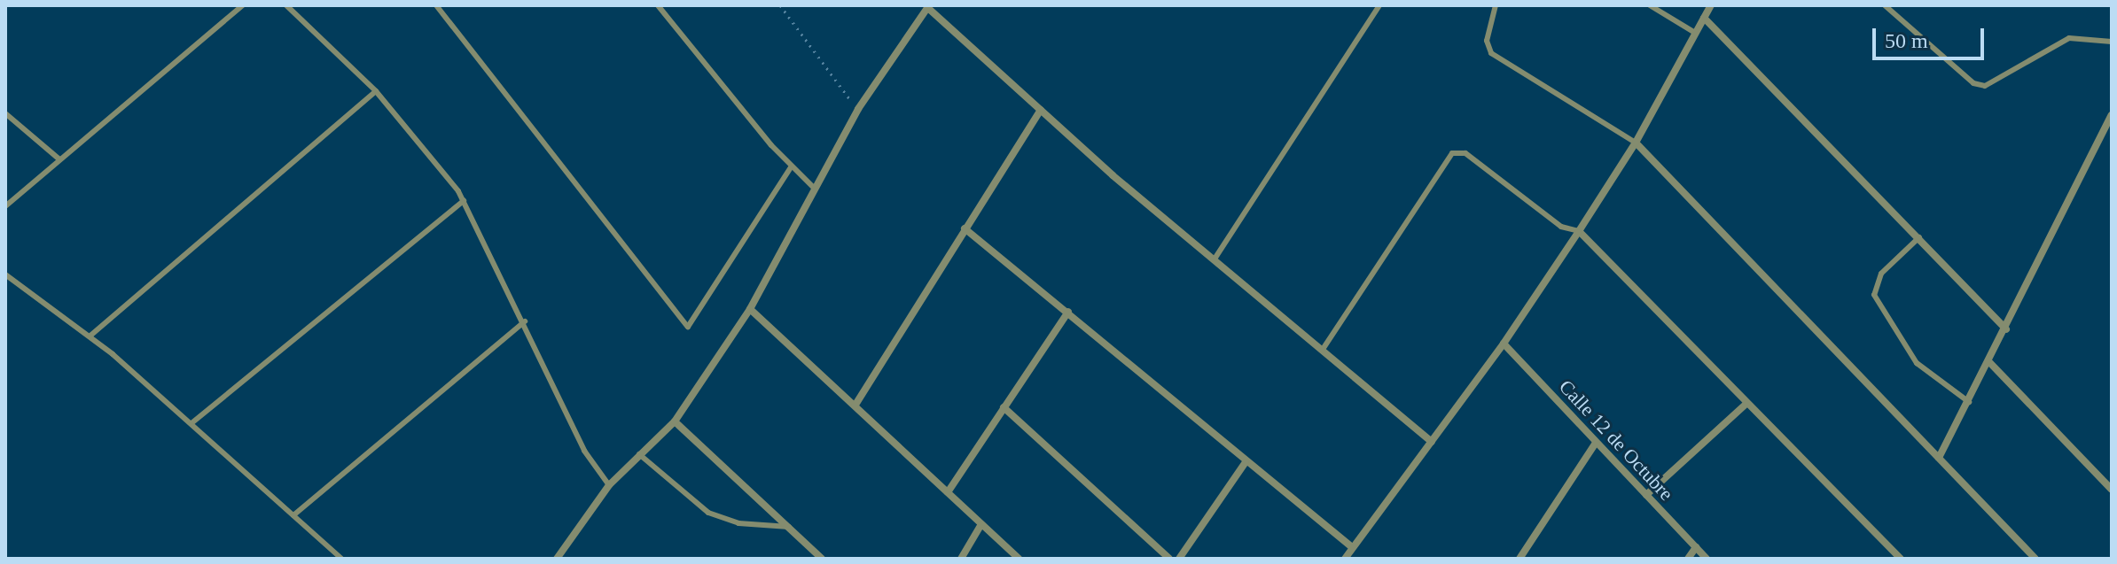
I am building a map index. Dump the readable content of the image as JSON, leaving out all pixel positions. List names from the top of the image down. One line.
{"streets":{"street":["Calle 12 de Octubre"]},"scale_bar":"50 m"}
